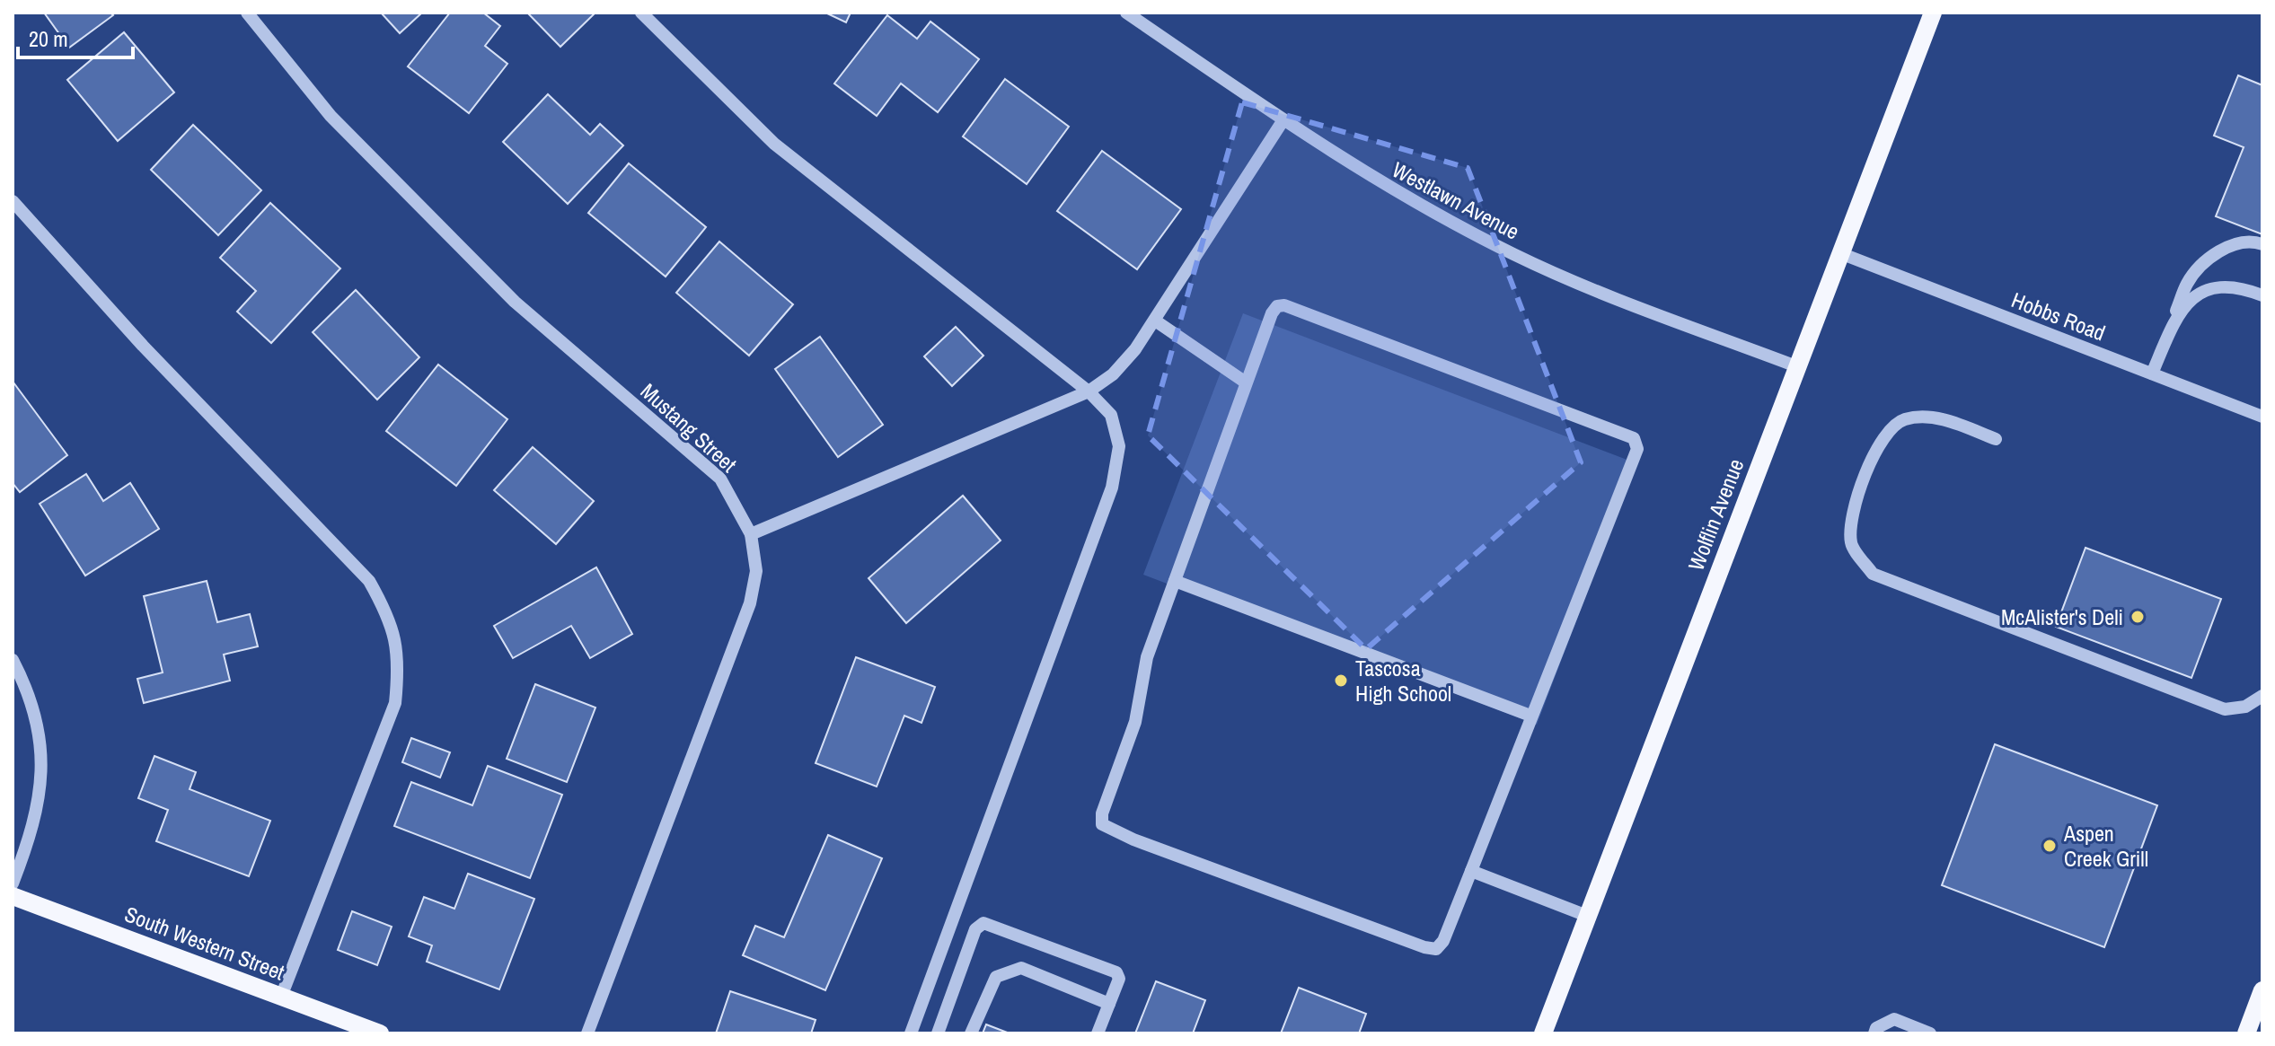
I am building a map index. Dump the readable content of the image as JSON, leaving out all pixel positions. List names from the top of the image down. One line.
{"streets":{"main road":["Wolflin Avenue","South Western Street"],"street":["Westlawn Avenue","Hobbs Road","Mustang Street"]},"crossings":[["Westlawn Avenue","Wolflin Avenue"],["Hobbs Road","Wolflin Avenue"]],"places":["McAlister's Deli","Tascosa High School","Aspen Creek Grill"],"scale_bar":"20 m"}
